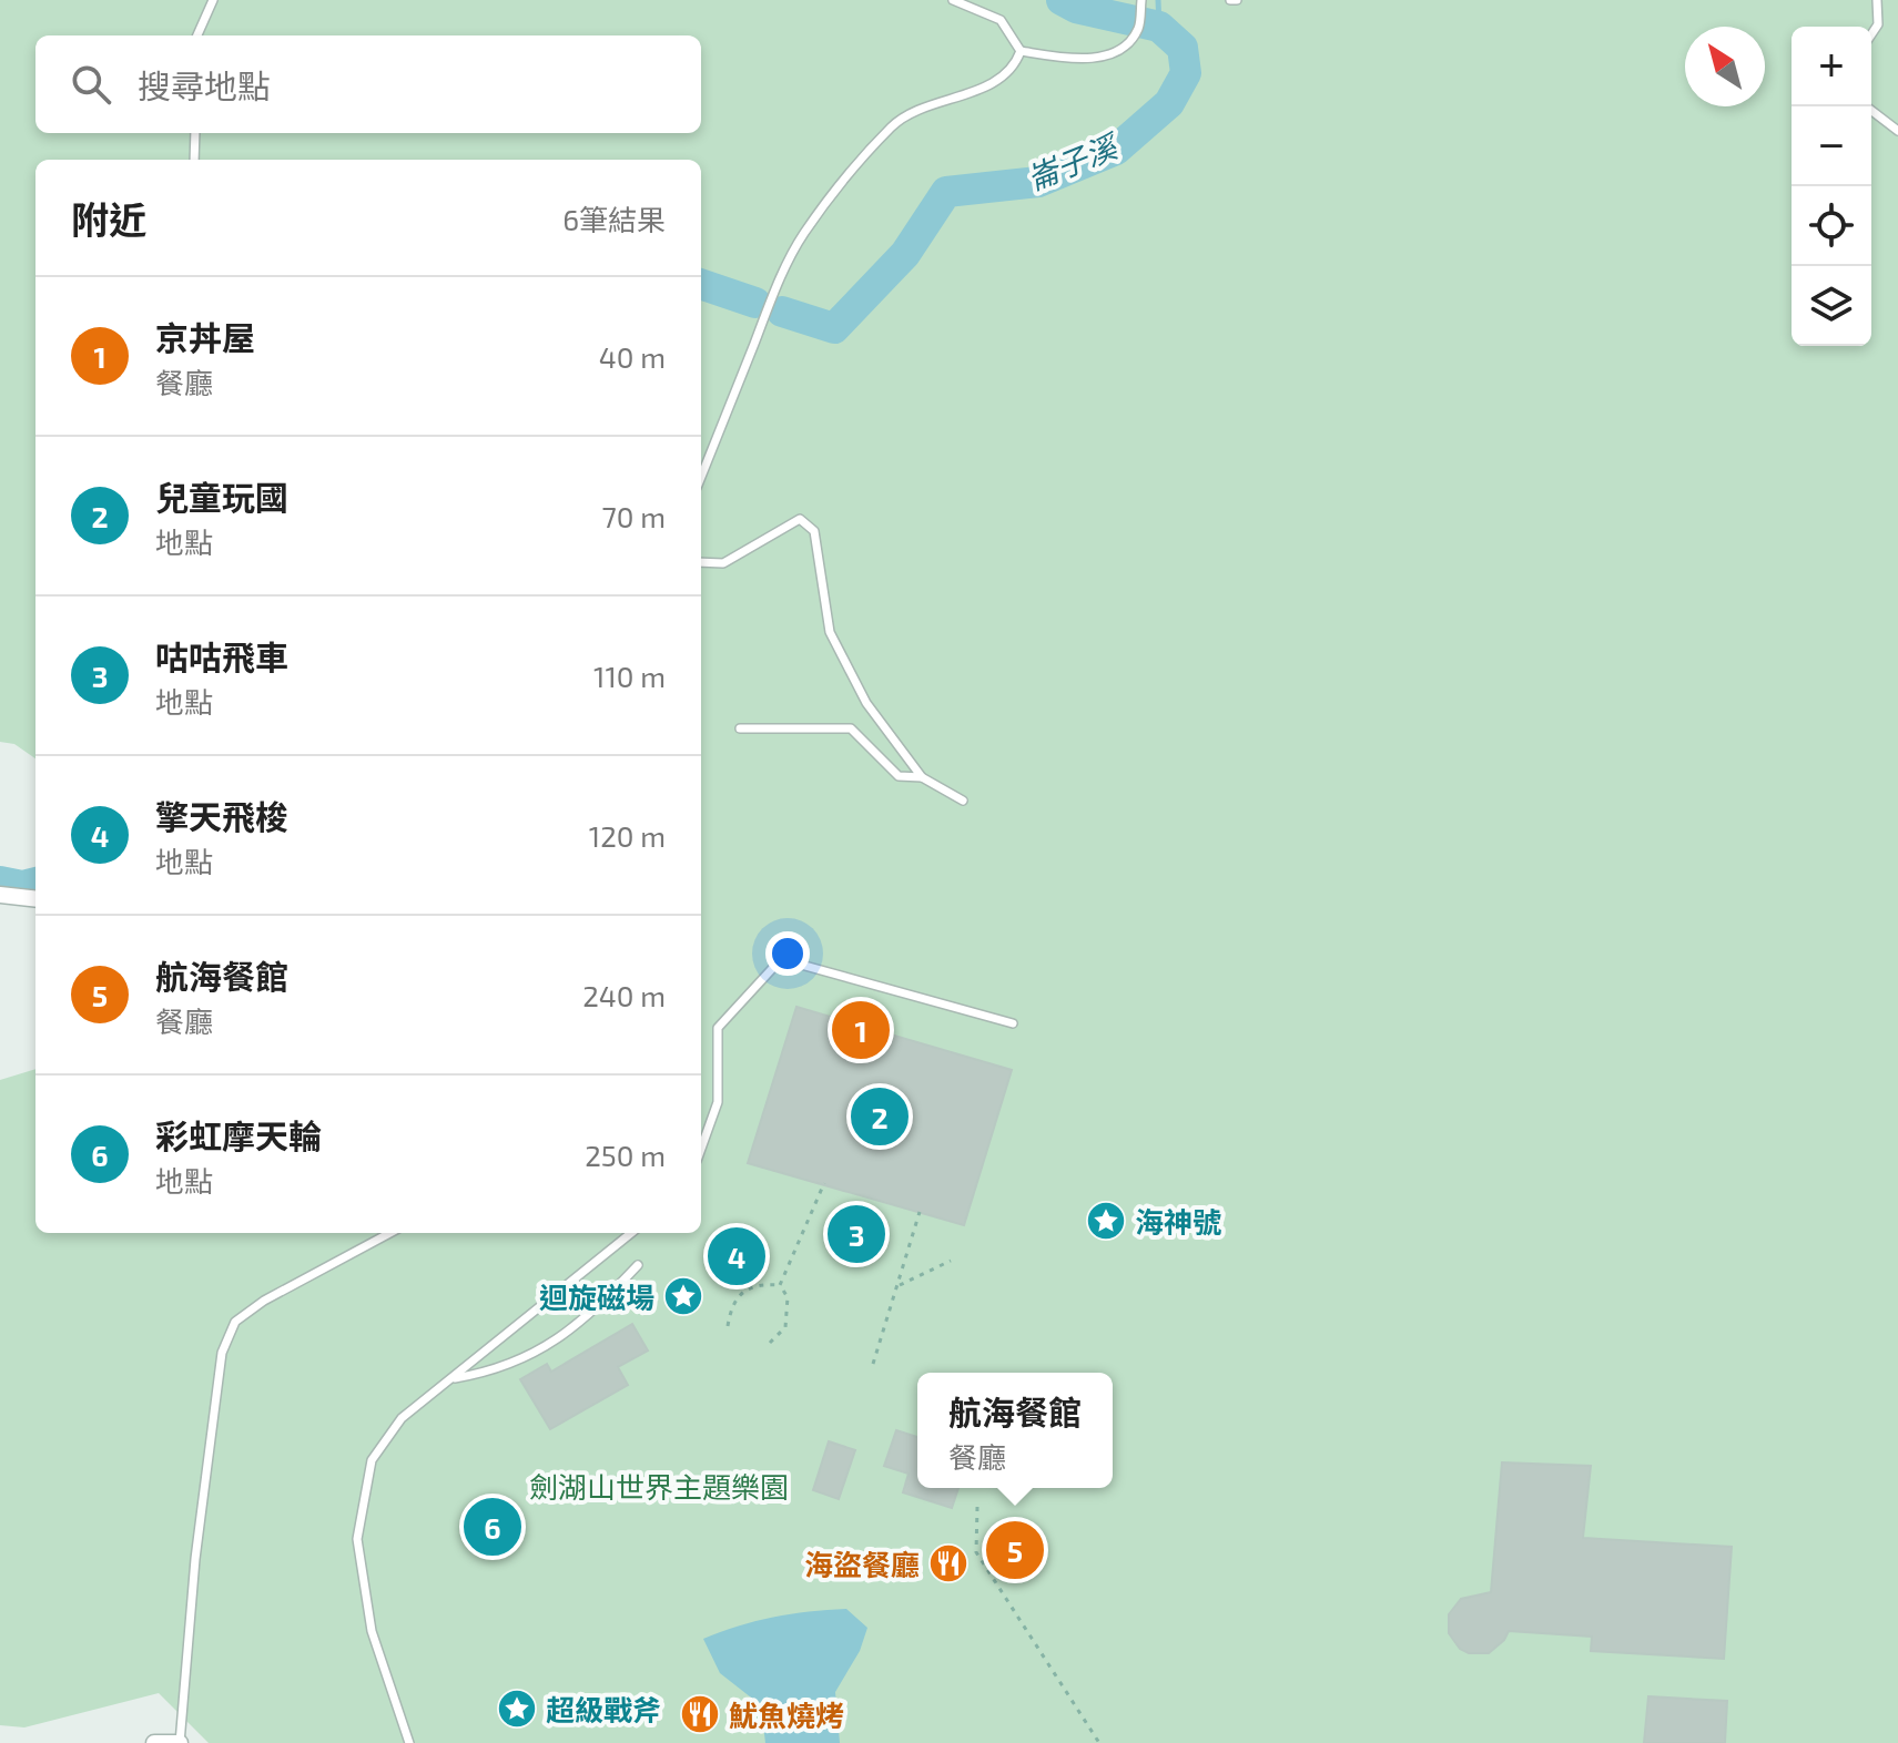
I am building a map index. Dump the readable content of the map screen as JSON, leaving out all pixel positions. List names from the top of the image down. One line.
{"water":["崙子溪"],"parks":["劍湖山世界主題樂園"],"places":{"place":["海神號","迴旋磁場","超級戰斧"],"restaurant":["海盜餐廳","魷魚燒烤"]},"north":"top left","page":{"map_buttons":["+","−"],"search":"搜尋地點","heading":["附近","6筆結果"],"list":[{"mark":"1","name":"京丼屋","note":"餐廳","value":"40 m"},{"mark":"2","name":"兒童玩國","note":"地點","value":"70 m"},{"mark":"3","name":"咕咕飛車","note":"地點","value":"110 m"},{"mark":"4","name":"擎天飛梭","note":"地點","value":"120 m"},{"mark":"5","name":"航海餐館","note":"餐廳","value":"240 m"},{"mark":"6","name":"彩虹摩天輪","note":"地點","value":"250 m"}],"pins":["1","2","3","4","6","5"],"popup":["航海餐館","餐廳"]}}
